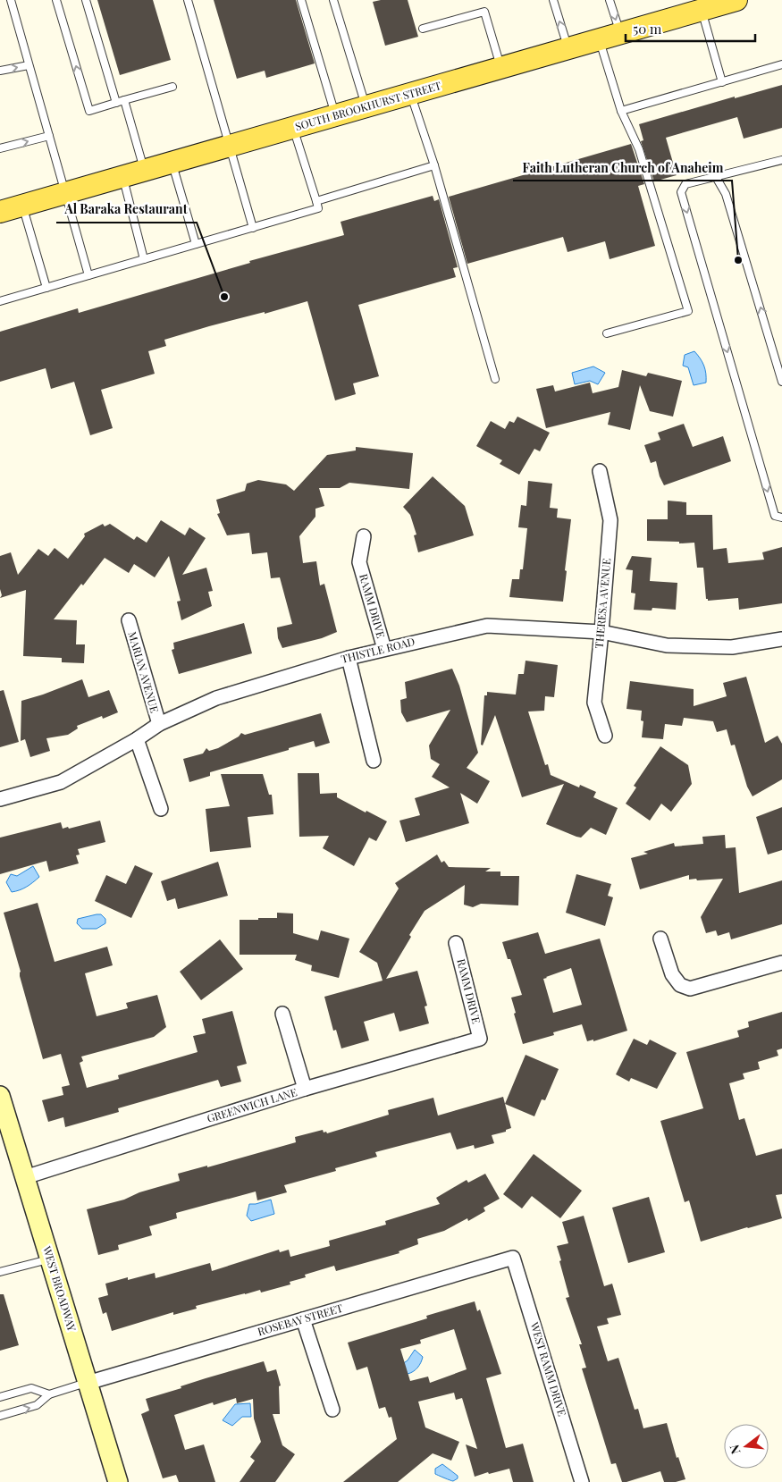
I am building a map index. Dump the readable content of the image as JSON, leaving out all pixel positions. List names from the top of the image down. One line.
{"streets":{"main road":["SOUTH BROOKHURST STREET","WEST BROADWAY"],"street":["THERESA AVENUE","RAMM DRIVE","THISTLE ROAD","MARIAN AVENUE","GREENWICH LANE","ROSEBAY STREET","WEST RAMM DRIVE"]},"crossings":[["THERESA AVENUE","THISTLE ROAD"],["RAMM DRIVE","THISTLE ROAD"],["RAMM DRIVE","GREENWICH LANE"],["THISTLE ROAD","MARIAN AVENUE"],["GREENWICH LANE","WEST BROADWAY"],["WEST BROADWAY","ROSEBAY STREET"],["ROSEBAY STREET","WEST RAMM DRIVE"]],"places":["Faith Lutheran Church of Anaheim","Al Baraka Restaurant"],"scale_bar":"50 m","north":"left"}
